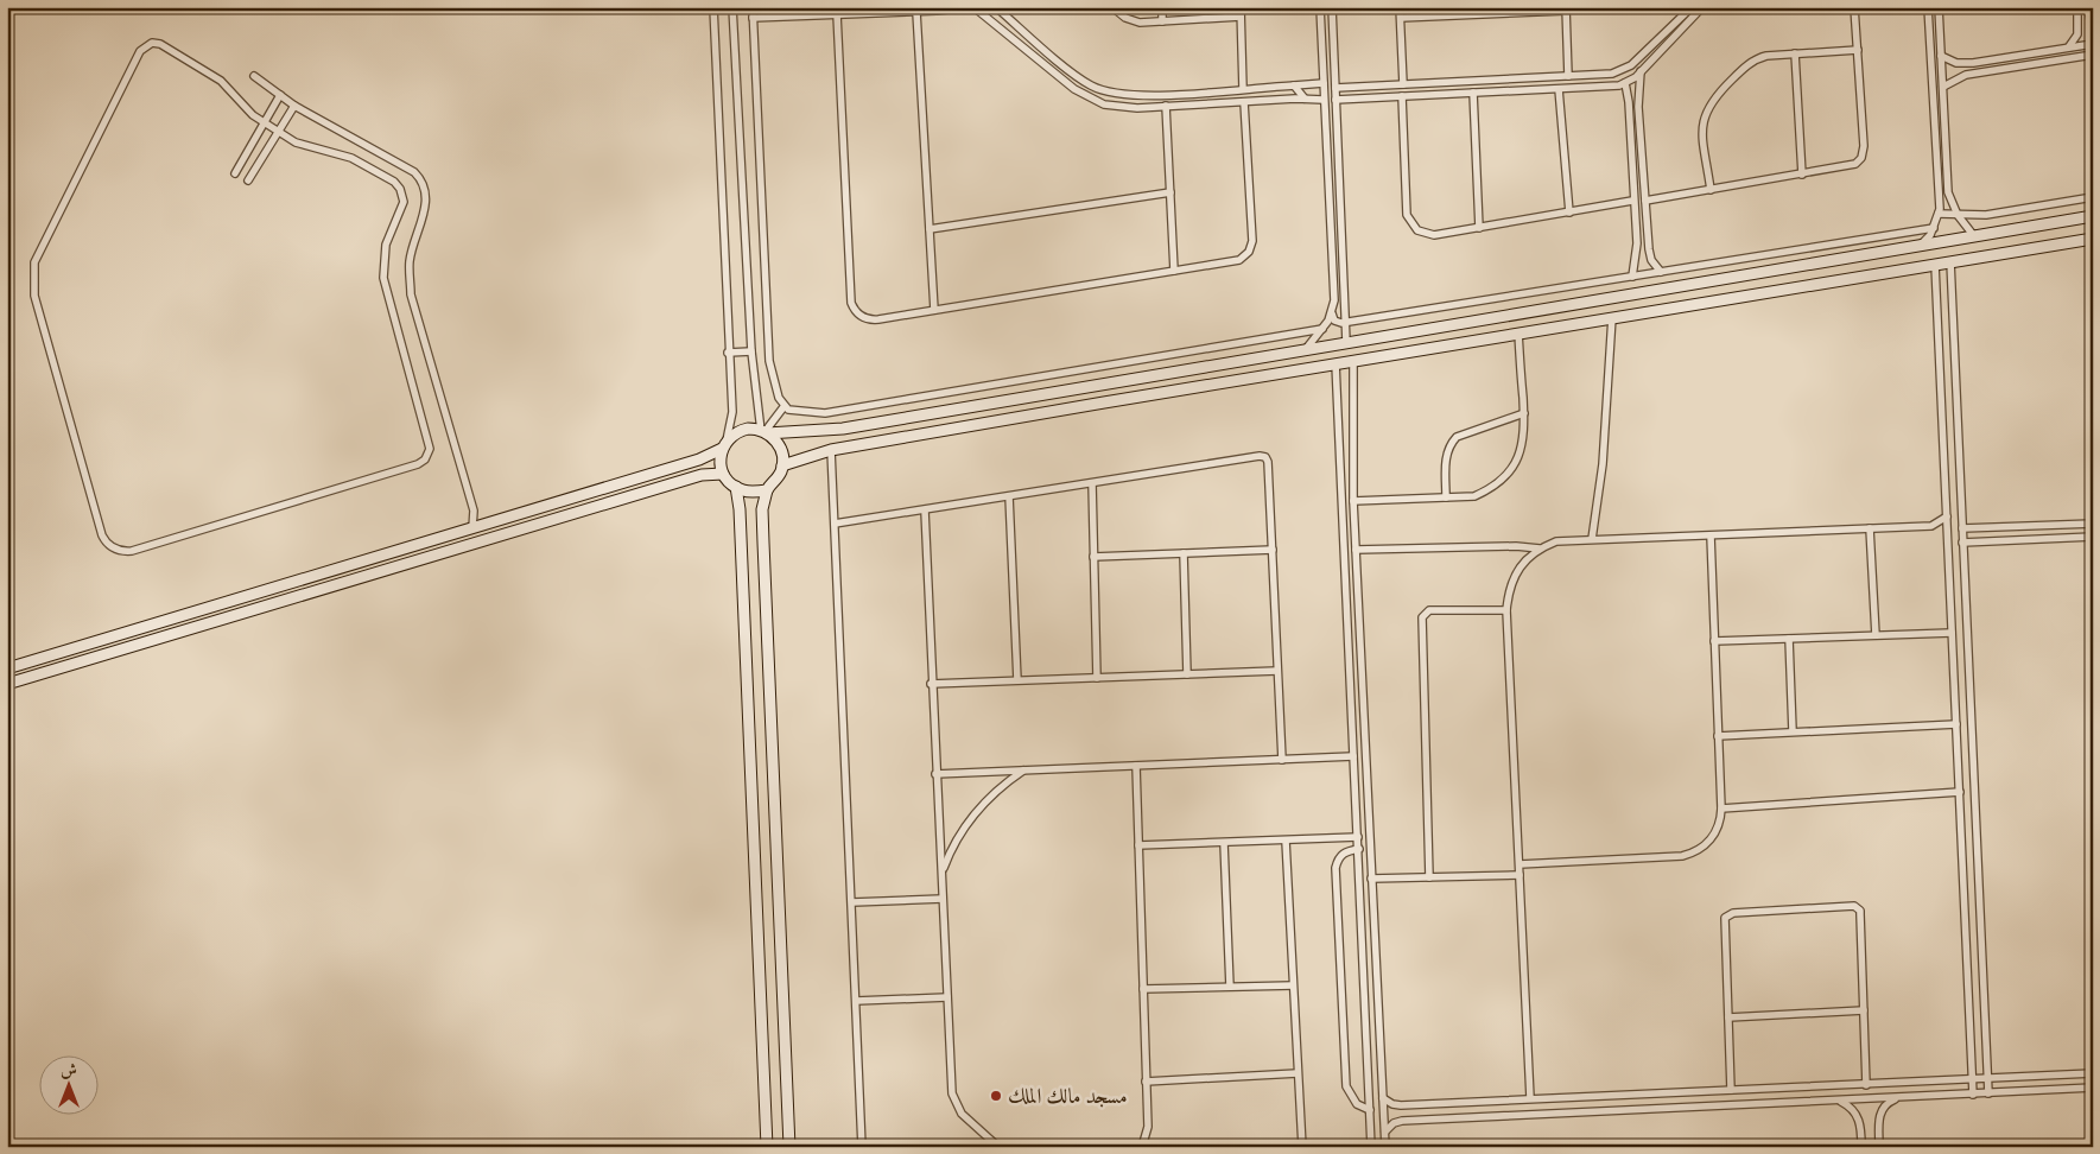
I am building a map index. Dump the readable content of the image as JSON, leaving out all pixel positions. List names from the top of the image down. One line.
{"places":["مسجد مالك الملك"],"north":"top"}
